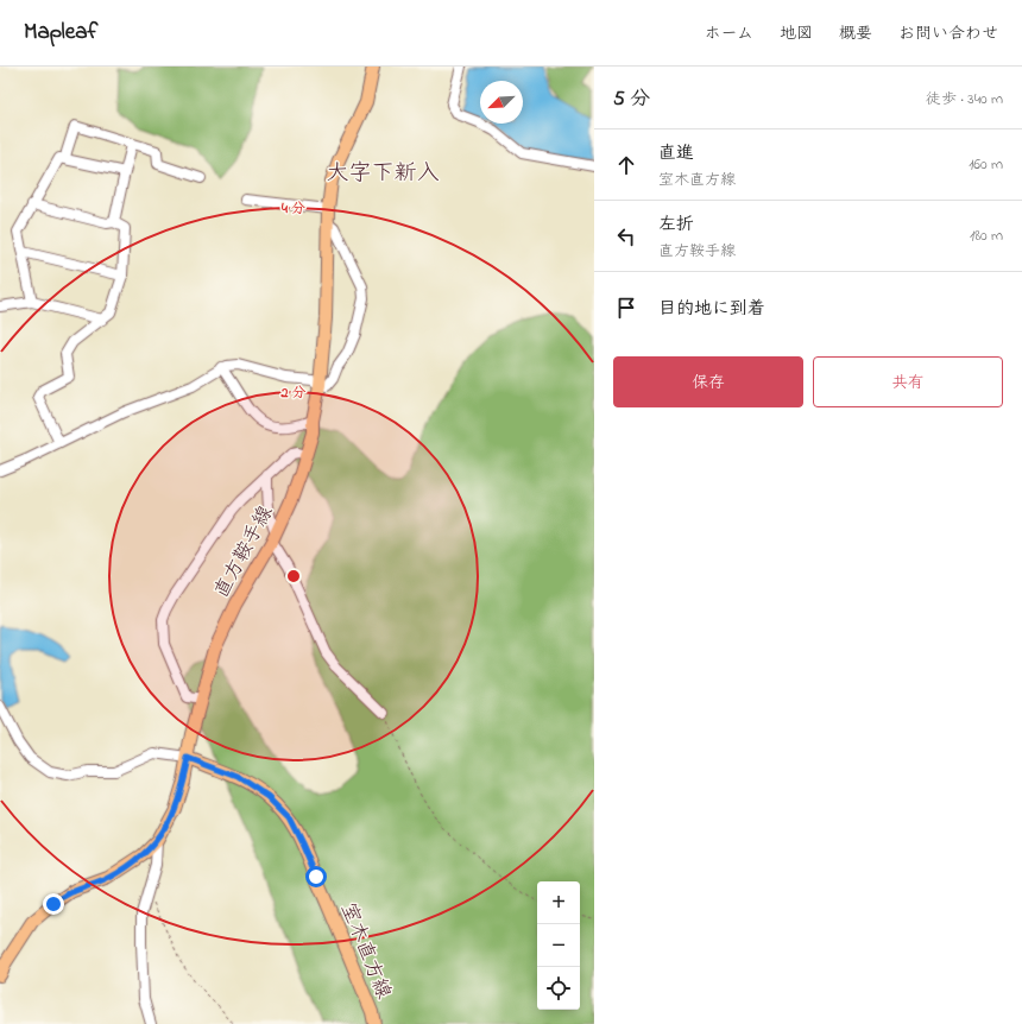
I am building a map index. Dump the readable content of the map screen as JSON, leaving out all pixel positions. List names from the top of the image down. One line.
{"streets":{"main road":["直方鞍手線","室木直方線"]},"crossings":[["直方鞍手線","室木直方線"]],"districts":["大字下新入"],"north":"bottom left","page":{"header":"Mapleaf","nav":["ホーム","地図","概要","お問い合わせ"],"heading":["5 分","徒歩 · 340 m"],"list":[["直進","室木直方線","160 m"],["左折","直方鞍手線","180 m"],"目的地に到着"],"buttons":["保存","共有"],"map_buttons":["+","−"]},"rings":["4 分","2 分"]}
